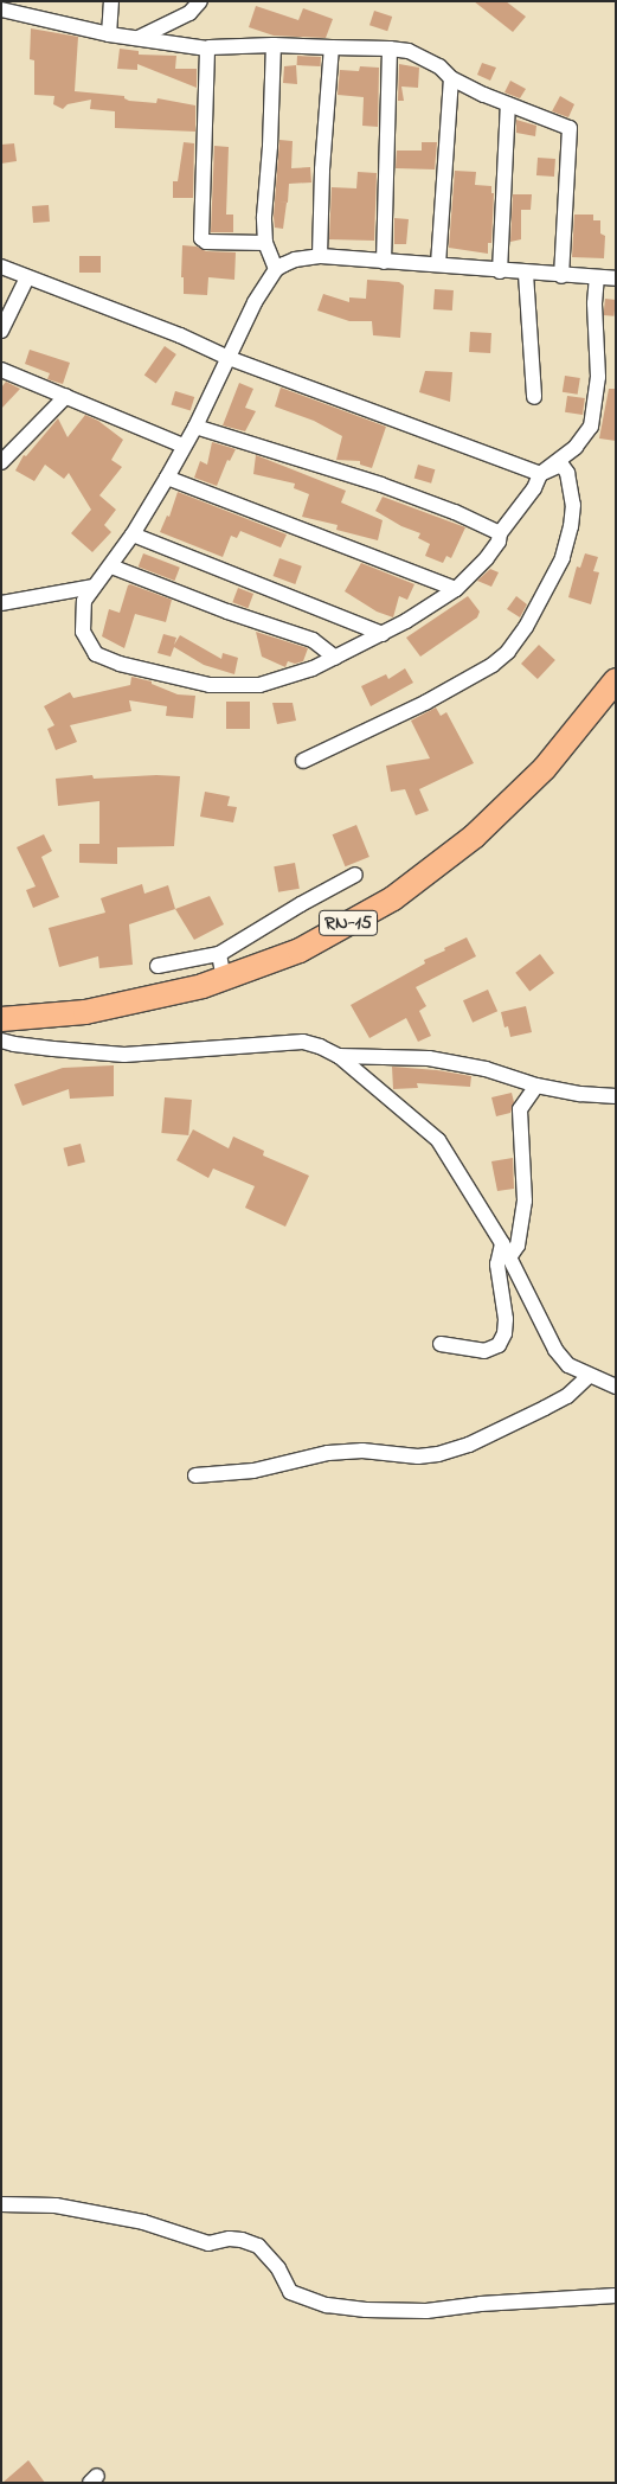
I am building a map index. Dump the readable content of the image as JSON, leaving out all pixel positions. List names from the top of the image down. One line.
{"streets":{"main road":["RN-15"]}}
